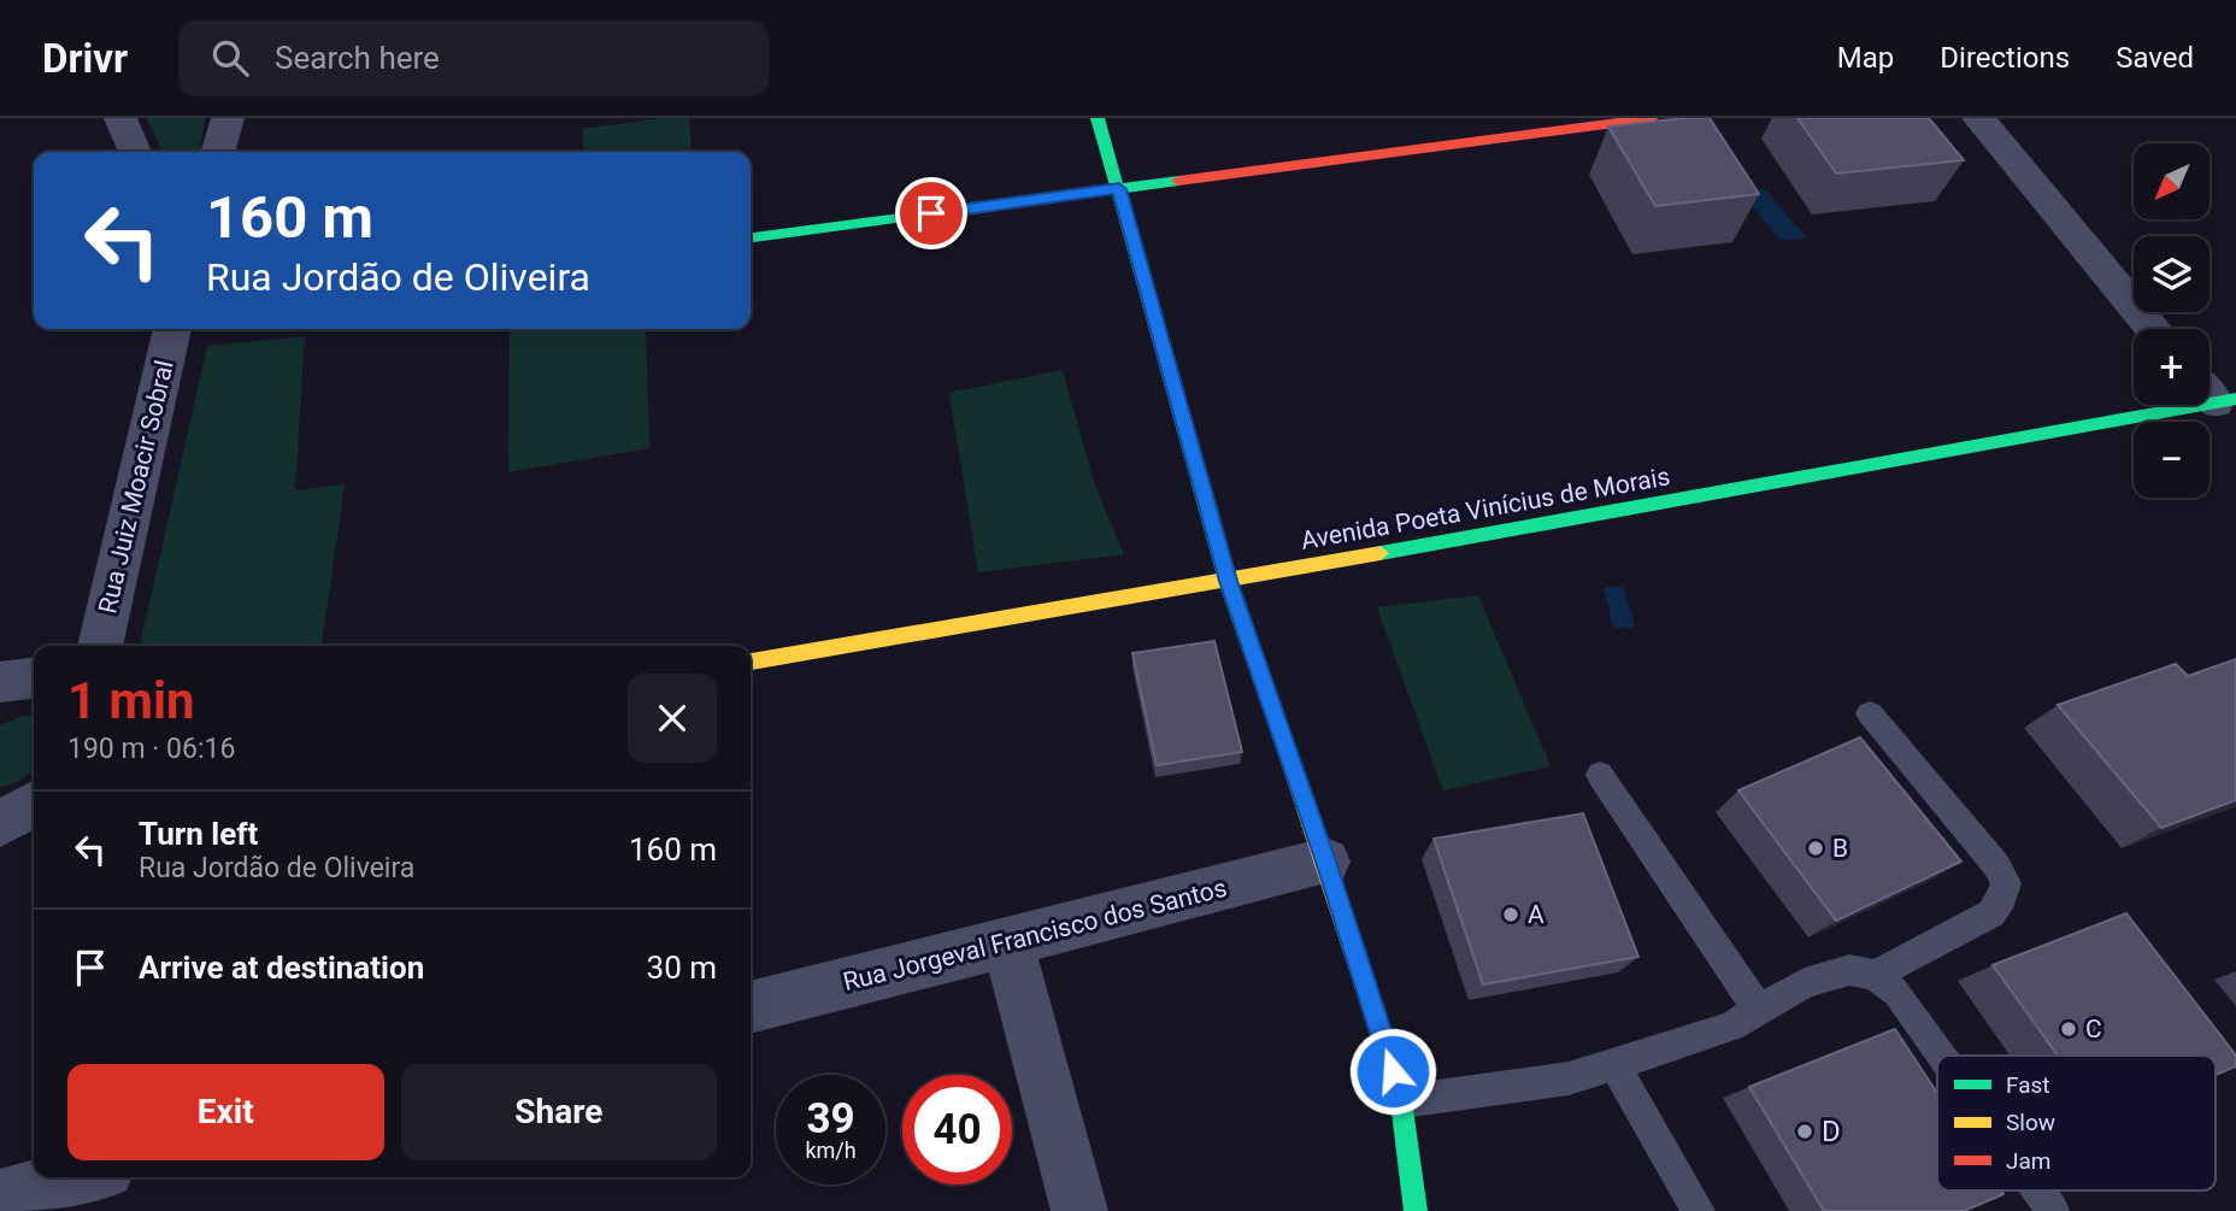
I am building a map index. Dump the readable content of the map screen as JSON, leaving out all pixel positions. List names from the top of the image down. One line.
{"streets":{"street":["Rua Juiz Moacir Sobral","Avenida Poeta Vinícius de Morais","Rua Jorgeval Francisco dos Santos"]},"places":["B","A","C","D"],"legend":["Fast","Slow","Jam"],"north":"bottom left","page":{"header":"Drivr","search":"Search here","nav":["Map","Directions","Saved"],"map_buttons":["+","−"],"turn":["160 m","Rua Jordão de Oliveira"],"heading":["1 min","190 m · 06:16"],"list":[{"name":"Turn left","note":"Rua Jordão de Oliveira","value":"160 m"},{"name":"Arrive at destination","value":"30 m"}],"buttons":["Exit","Share"],"speed":"39 km/h","limit":"40"}}
